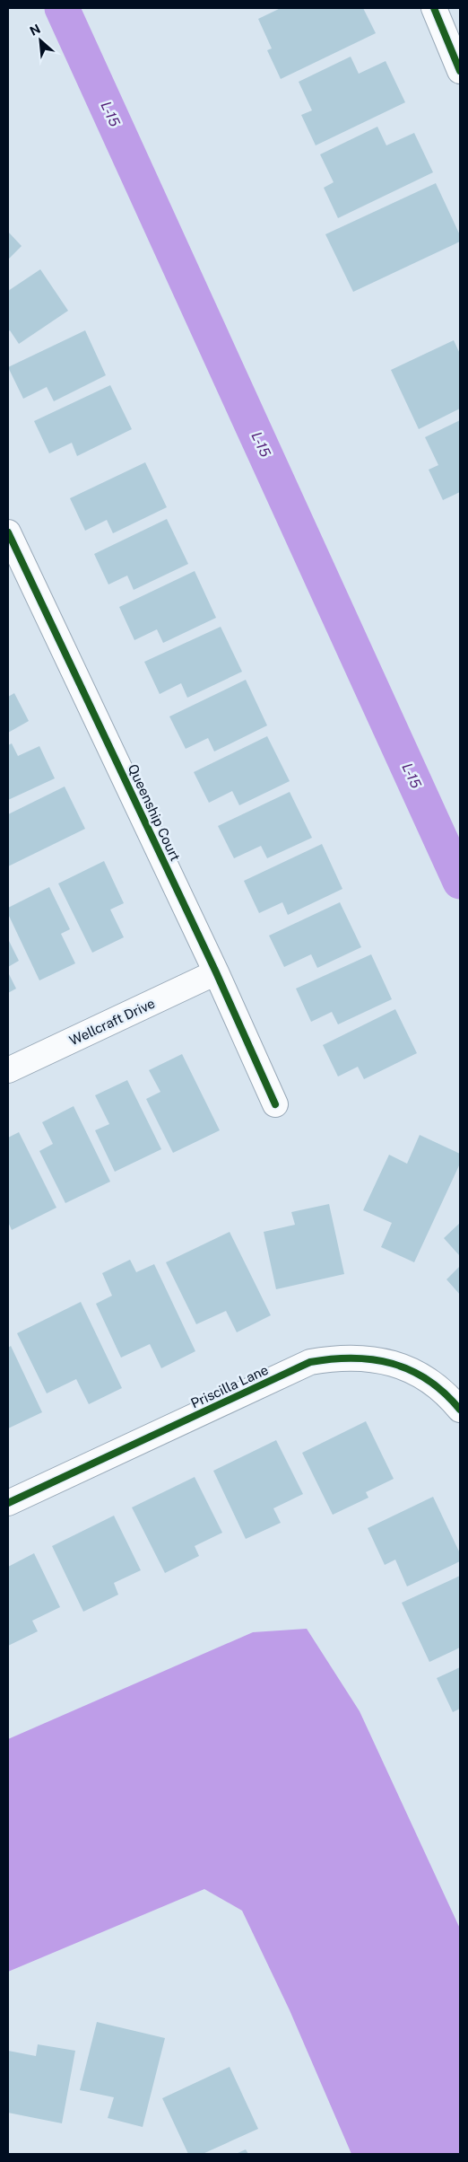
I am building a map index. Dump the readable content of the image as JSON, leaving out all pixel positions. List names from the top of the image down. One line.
{"streets":{"street":["Queenship Court","Wellcraft Drive","Priscilla Lane"]},"crossings":[["Queenship Court","Wellcraft Drive"]],"water":["L-15"],"north":"top left"}
